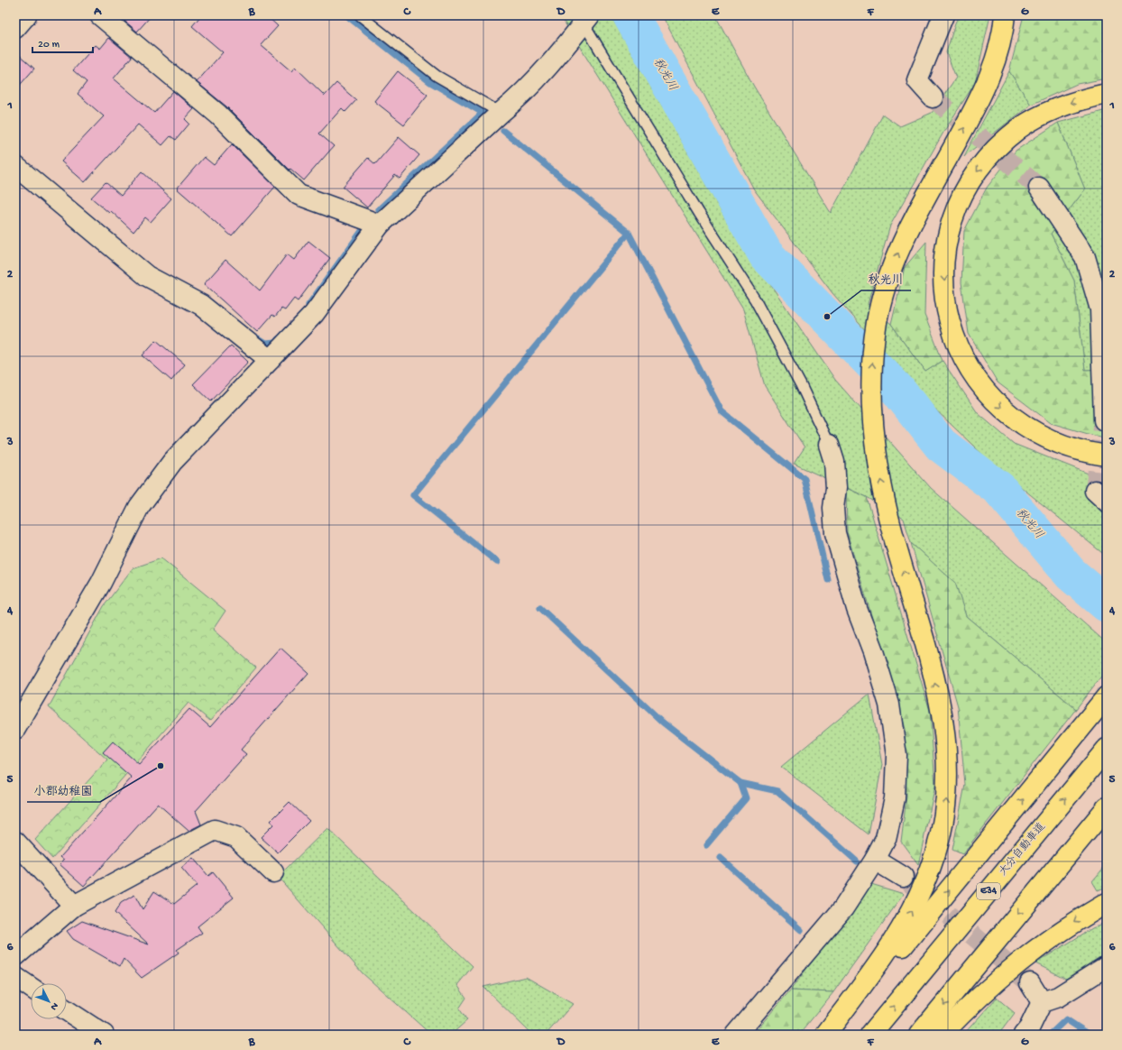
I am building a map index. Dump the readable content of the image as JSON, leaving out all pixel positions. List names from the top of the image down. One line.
{"streets":{"highway":["大分自動車道","E34"]},"water":["秋光川"],"places":["秋光川","小郡幼稚園"],"scale_bar":"20 m","north":"bottom right","grid":{"columns":["A","B","C","D","E","F","G"],"rows":["1","2","3","4","5","6"]}}
